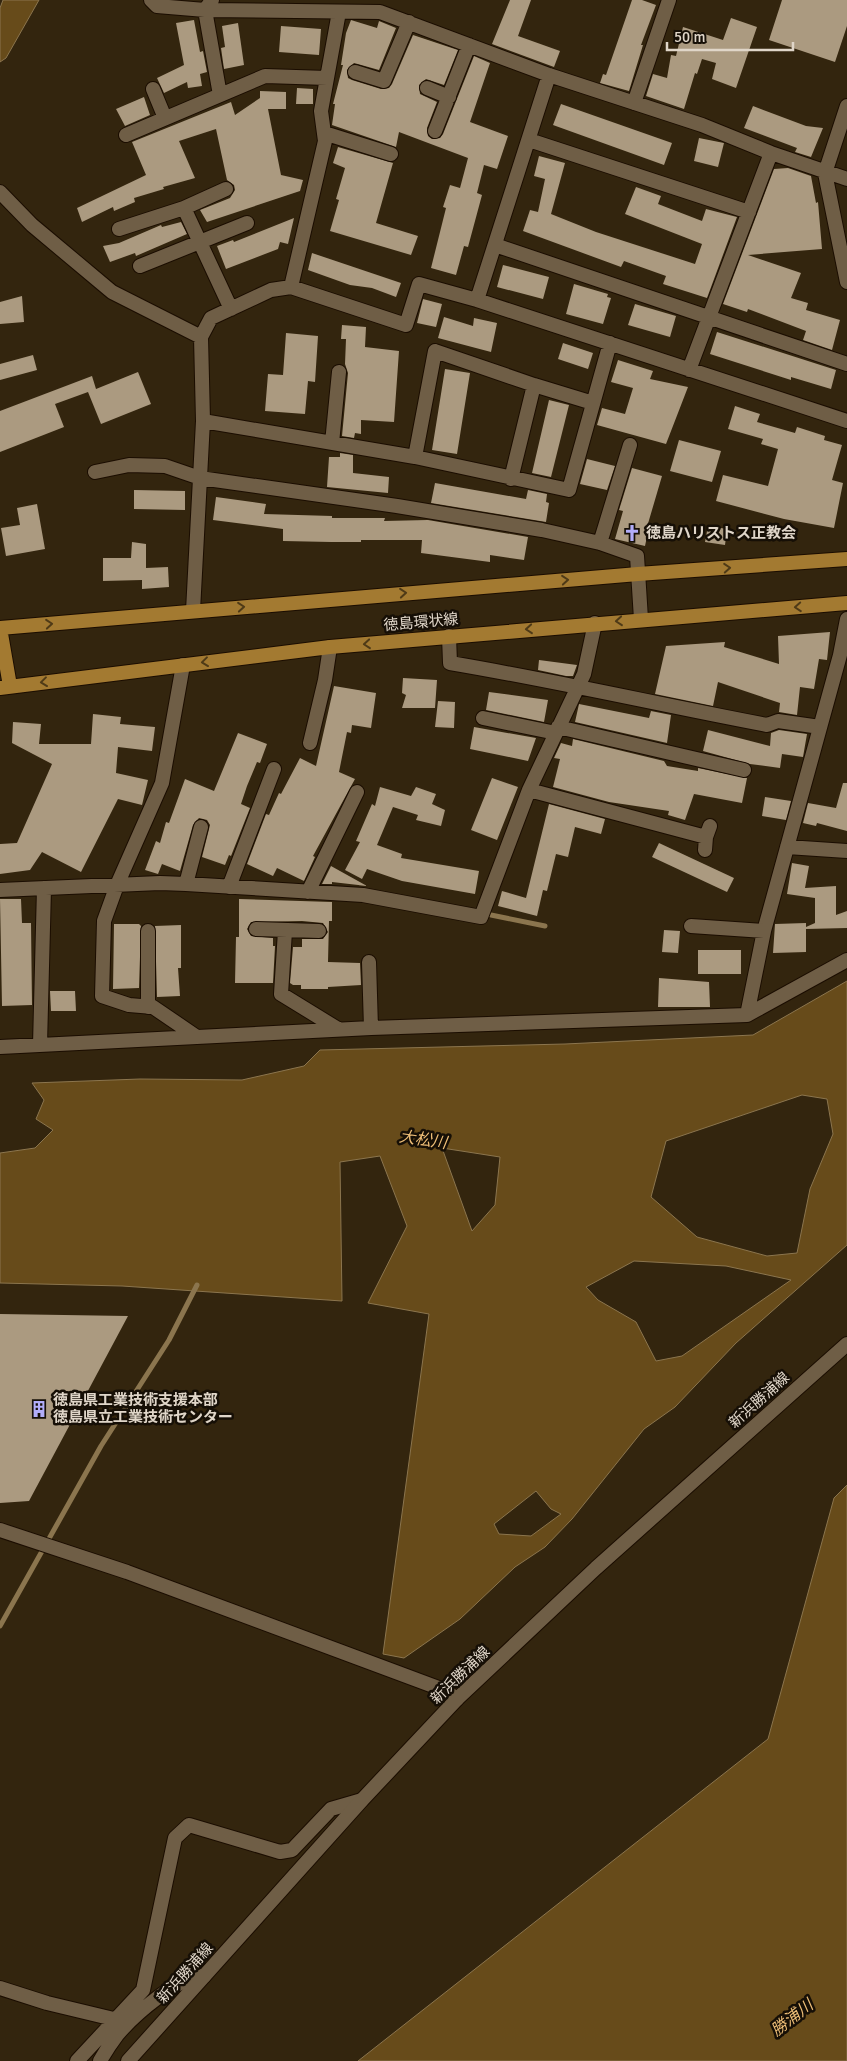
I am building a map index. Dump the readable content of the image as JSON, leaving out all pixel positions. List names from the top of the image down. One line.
{"streets":{"main road":["徳島環状線"],"street":["新浜勝浦線"]},"water":["大松川","勝浦川"],"places":{"church":["徳島ハリストス正教会"],"building":["徳島県工業技術支援本部 徳島県立工業技術センター"]},"scale_bar":"50 m"}
